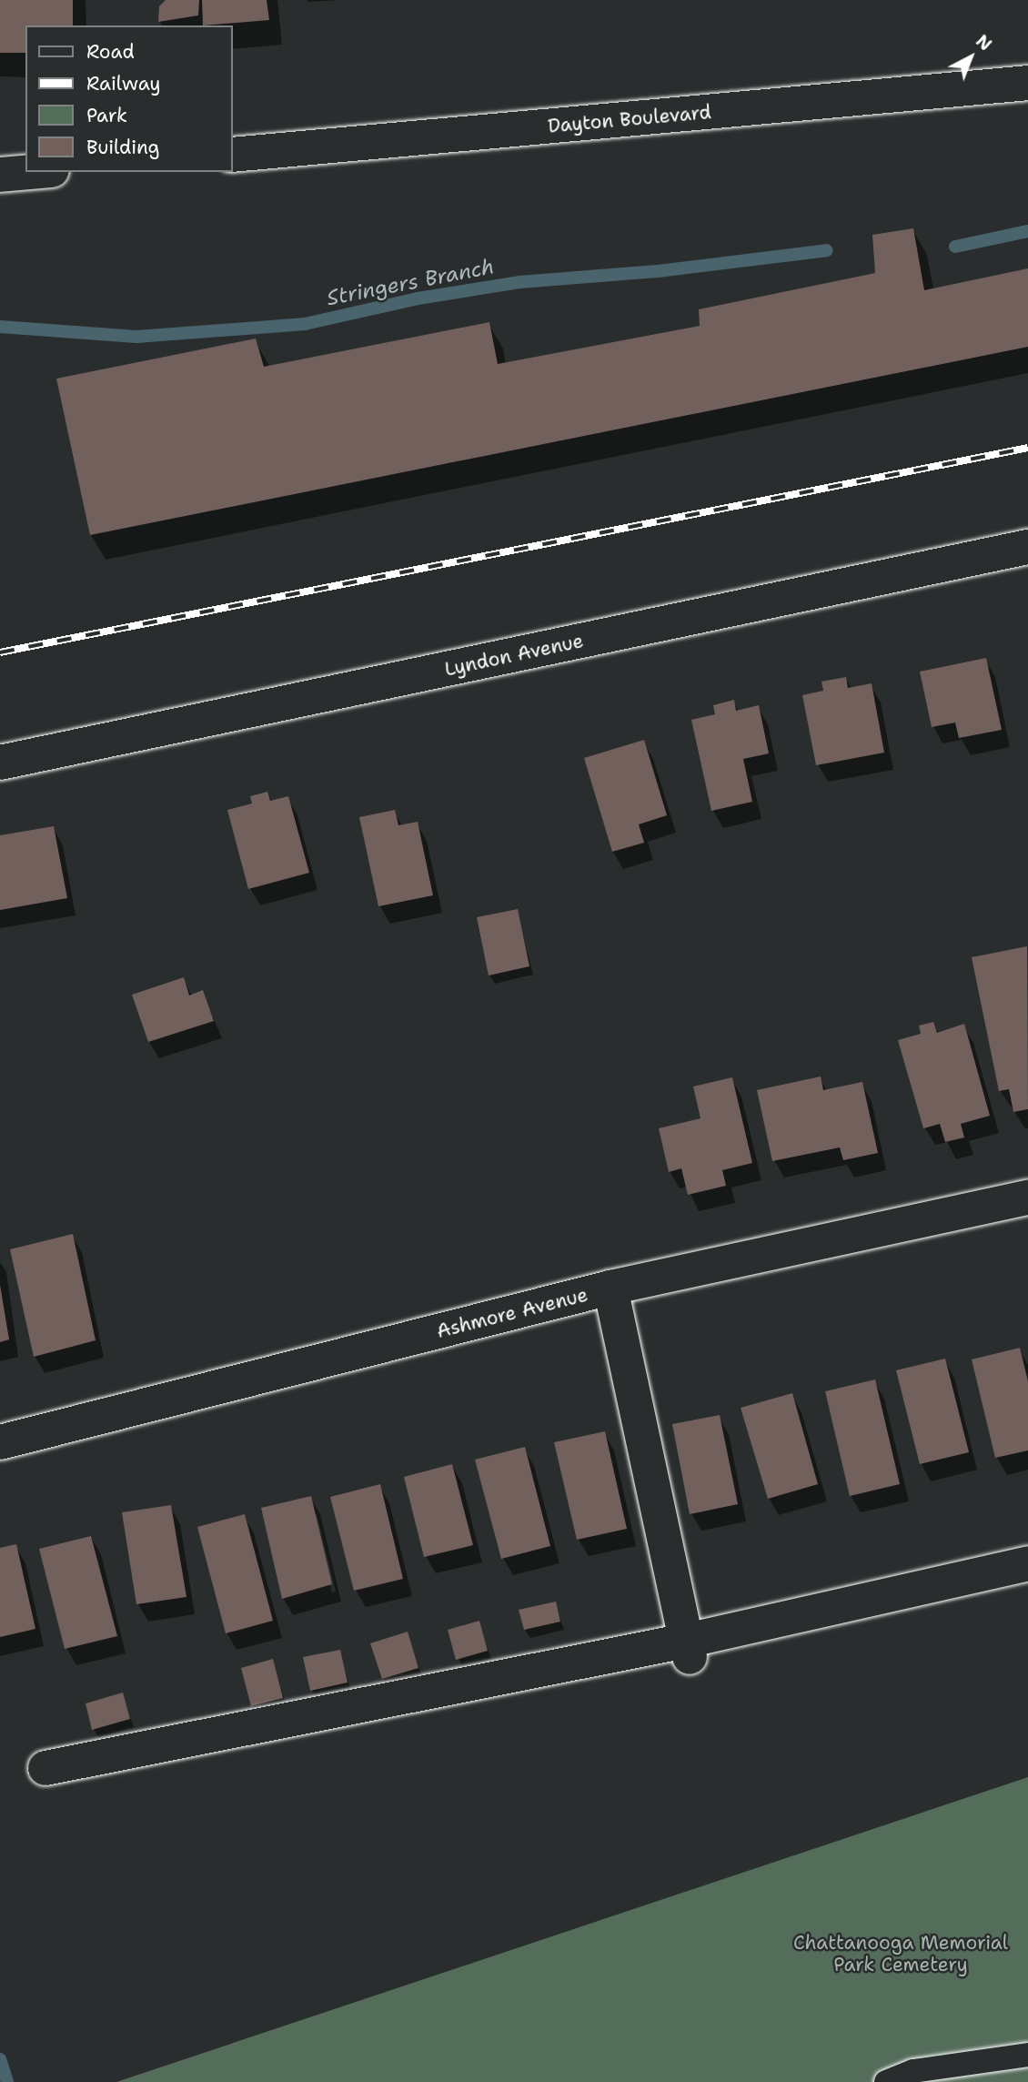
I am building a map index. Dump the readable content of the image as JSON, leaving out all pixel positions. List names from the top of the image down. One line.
{"streets":{"street":["Dayton Boulevard","Lyndon Avenue","Ashmore Avenue"]},"water":["Stringers Branch"],"parks":["Chattanooga Memorial Park Cemetery"],"legend":["Road","Railway","Park","Building"],"north":"top right"}
